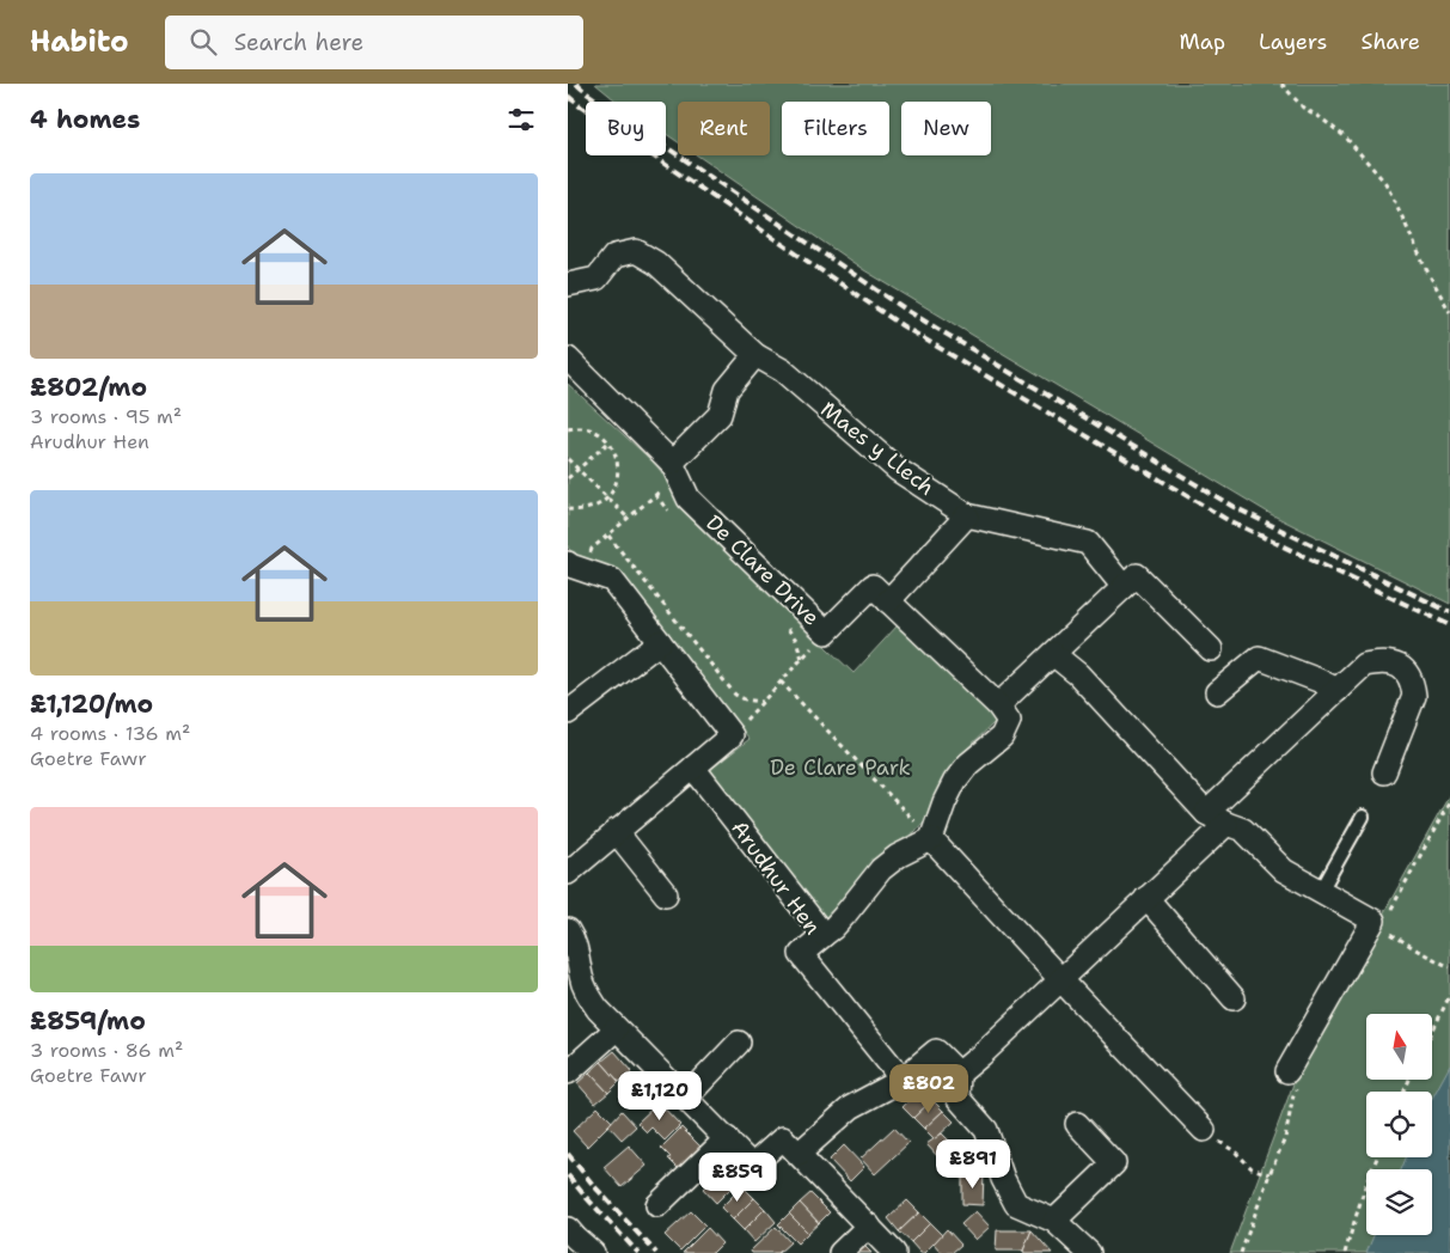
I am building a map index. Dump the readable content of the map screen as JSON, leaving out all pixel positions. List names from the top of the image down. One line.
{"streets":{"street":["Maes y Llech","De Clare Drive","Arudhur Hen"]},"parks":["De Clare Park"],"north":"top","page":{"header":"Habito","search":"Search here","nav":["Map","Layers","Share"],"heading":"4 homes","chip":["Buy","Rent","Filters","New"],"list":[{"name":"£802/mo","note":"3 rooms · 95 m² · Arudhur Hen"},{"name":"£1,120/mo","note":"4 rooms · 136 m² · Goetre Fawr"},{"name":"£859/mo","note":"3 rooms · 86 m² · Goetre Fawr"}],"price":["£802","£1,120","£891","£859"]}}
